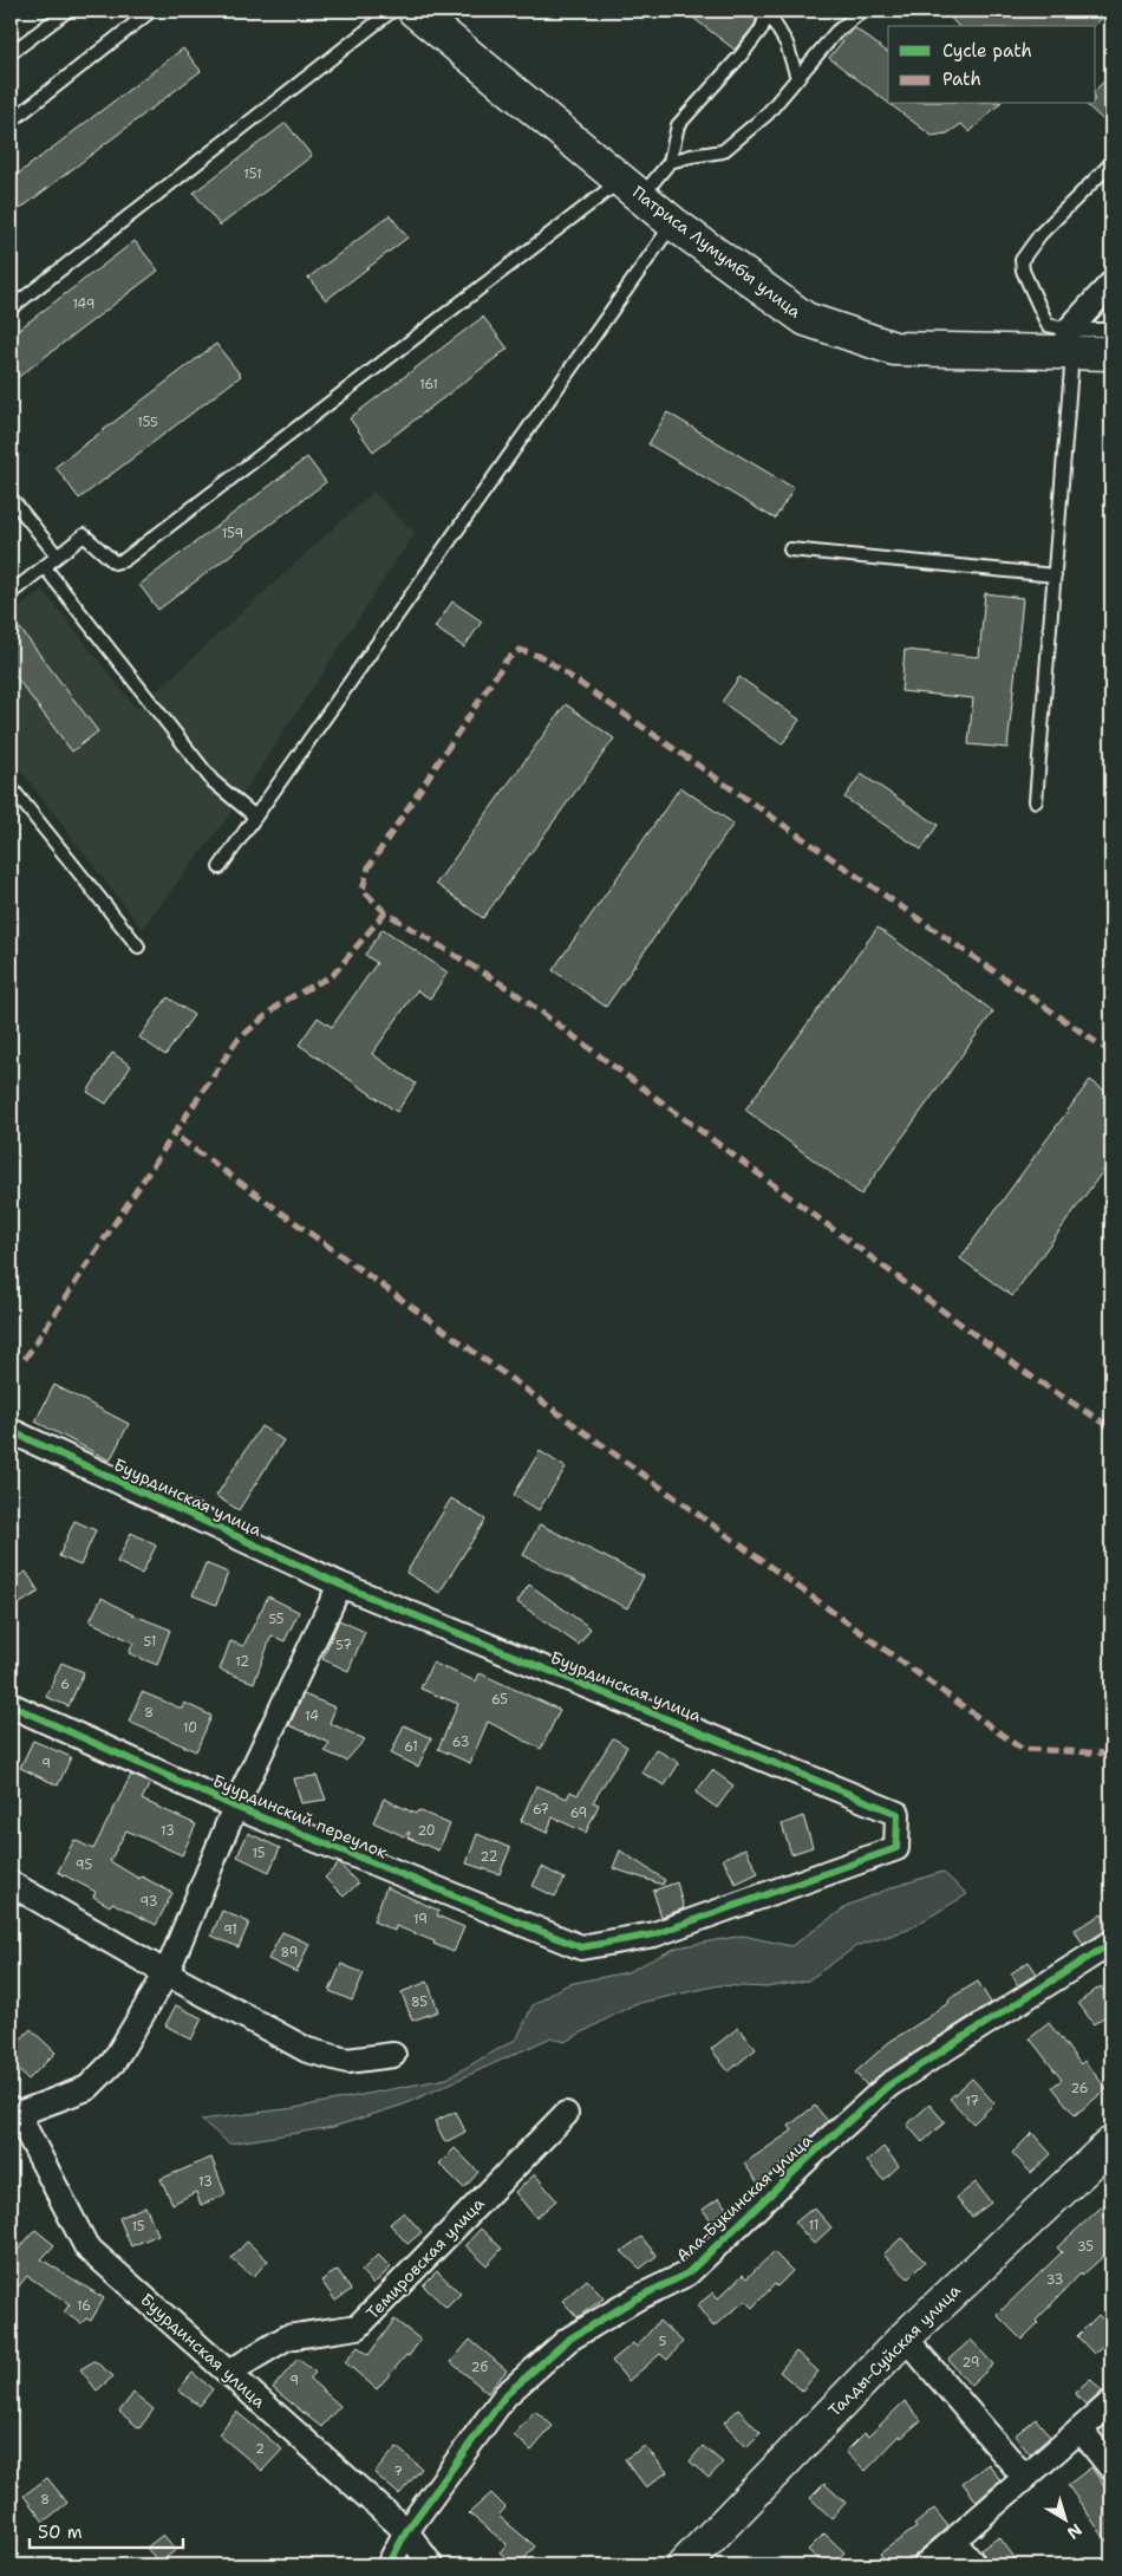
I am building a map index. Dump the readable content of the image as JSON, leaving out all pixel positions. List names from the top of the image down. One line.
{"streets":{"street":["Патриса Лумумбы улица","Буурдинская улица","Буурдинский переулок","Ала-Букинская улица","Темировская улица","Талды-Суйская улица"]},"crossings":[["Буурдинская улица","Буурдинский переулок"],["Буурдинская улица","Ала-Букинская улица"],["Буурдинская улица","Темировская улица"]],"house_numbers":["151","149","161","155","159","55","51","57","12","6","65","8","14","10","63","61","9","67","69","13","20","15","22","95","93","19","91","89","85","26","17","13","11","15","35","33","16","5","29","2б","9","2","7","8"],"legend":["Cycle path","Path"],"scale_bar":"50 m","north":"bottom right"}
